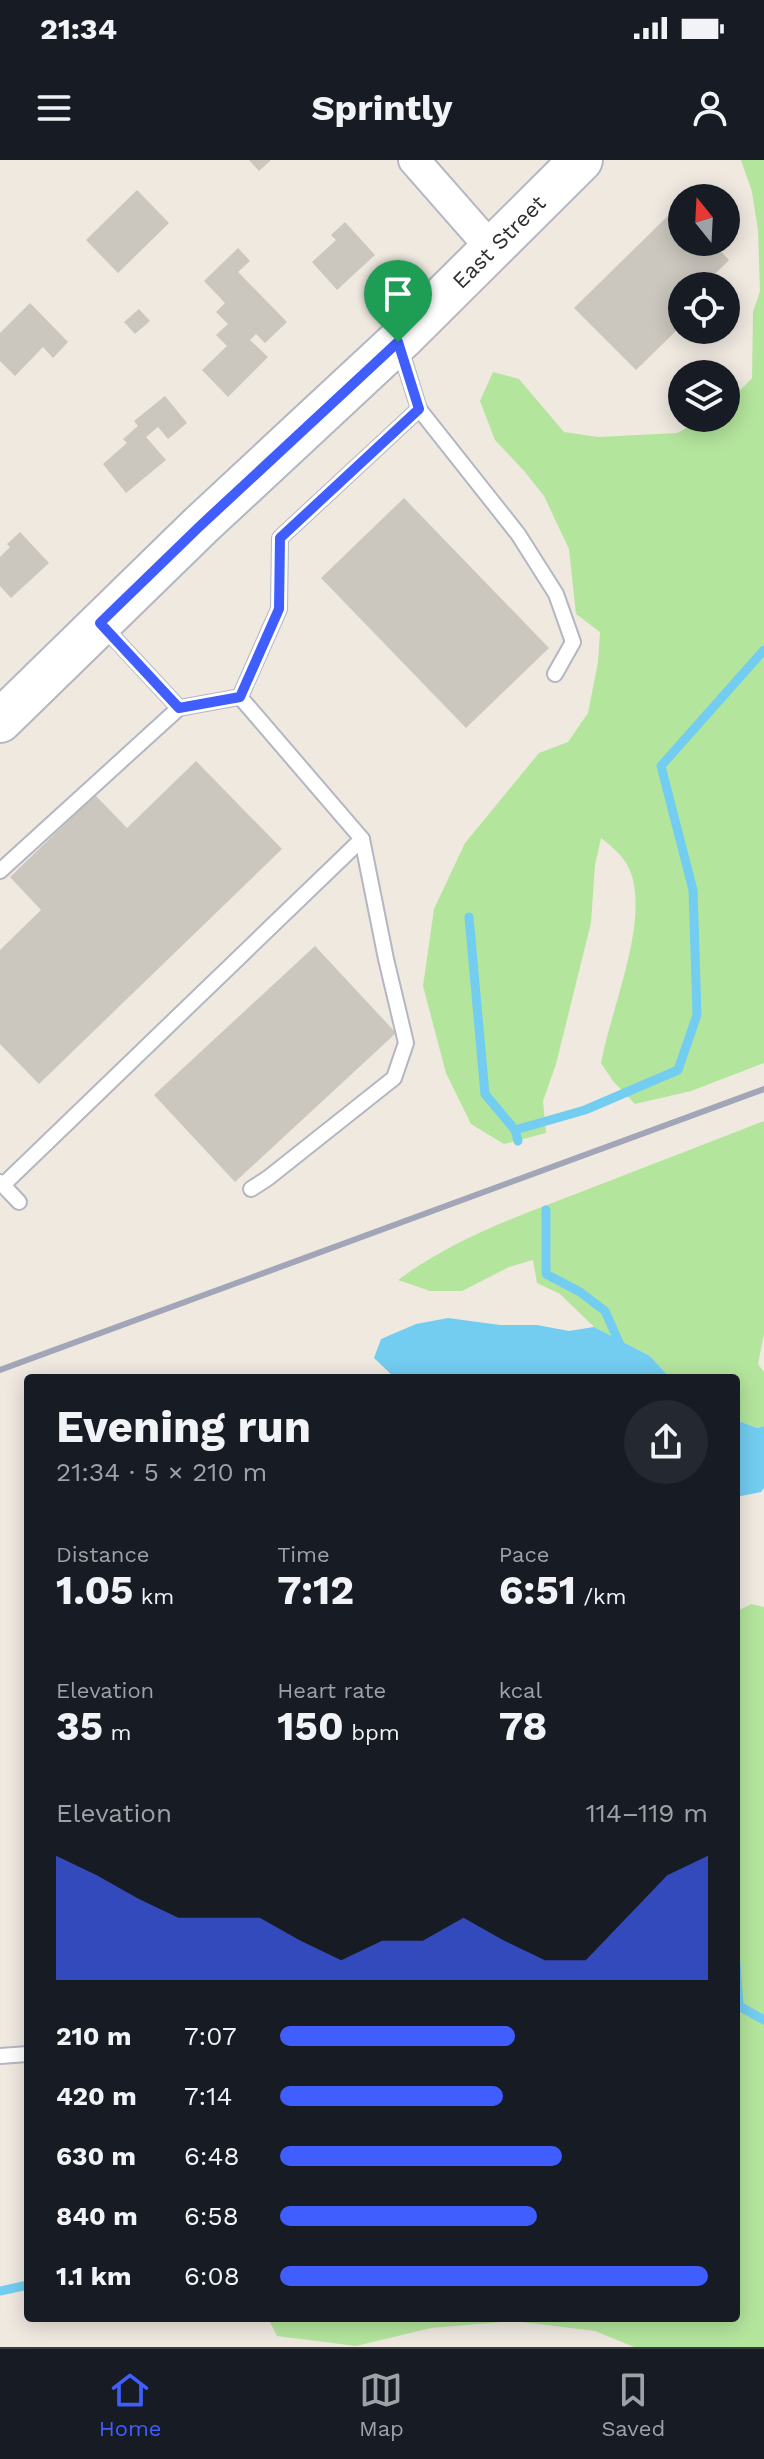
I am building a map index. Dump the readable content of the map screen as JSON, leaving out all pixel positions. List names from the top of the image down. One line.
{"streets":{"main road":["East Street"]},"north":"top","page":{"status":"21:34","header":"Sprintly","heading":["Evening run","21:34 · 5 × 210 m"],"stats":[["Distance","1.05 km"],["Time","7:12"],["Pace","6:51 /km"],["Elevation","35 m"],["Heart rate","150 bpm"],["kcal","78"]],"chart":["Elevation","114–119 m"],"list":[{"name":"210 m","note":"7:07"},{"name":"420 m","note":"7:14"},{"name":"630 m","note":"6:48"},{"name":"840 m","note":"6:58"},{"name":"1.1 km","note":"6:08"}],"tabs":["Home","Map","Saved"]}}
